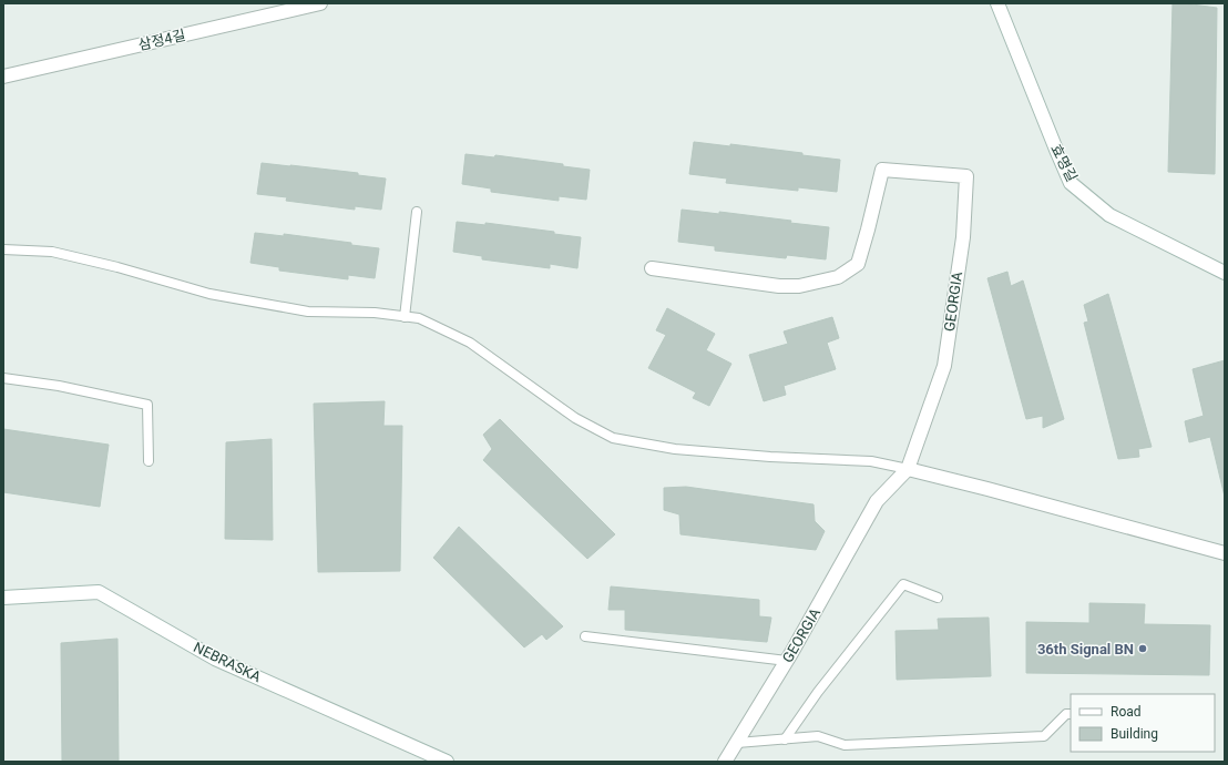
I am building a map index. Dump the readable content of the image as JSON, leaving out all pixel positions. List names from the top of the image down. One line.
{"streets":{"street":["삼정4길","효명길","GEORGIA","NEBRASKA"]},"places":["36th Signal BN"],"legend":["Road","Building"]}
